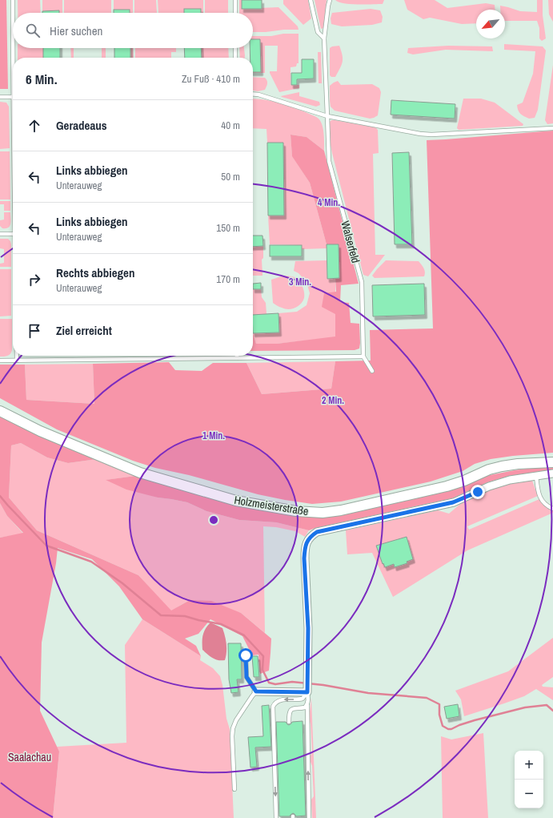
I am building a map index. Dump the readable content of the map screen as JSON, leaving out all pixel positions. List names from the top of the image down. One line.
{"streets":{"street":["Holzmeisterstraße"],"lane":["Walserfeld"]},"parks":["Saalachau"],"north":"bottom left","page":{"search":"Hier suchen","heading":["6 Min.","Zu Fuß · 410 m"],"list":[["Geradeaus","40 m"],["Links abbiegen","Unterauweg","50 m"],["Links abbiegen","Unterauweg","150 m"],["Rechts abbiegen","Unterauweg","170 m"],"Ziel erreicht"],"map_buttons":["+","−"]},"rings":["4 Min.","3 Min.","2 Min.","1 Min."]}
